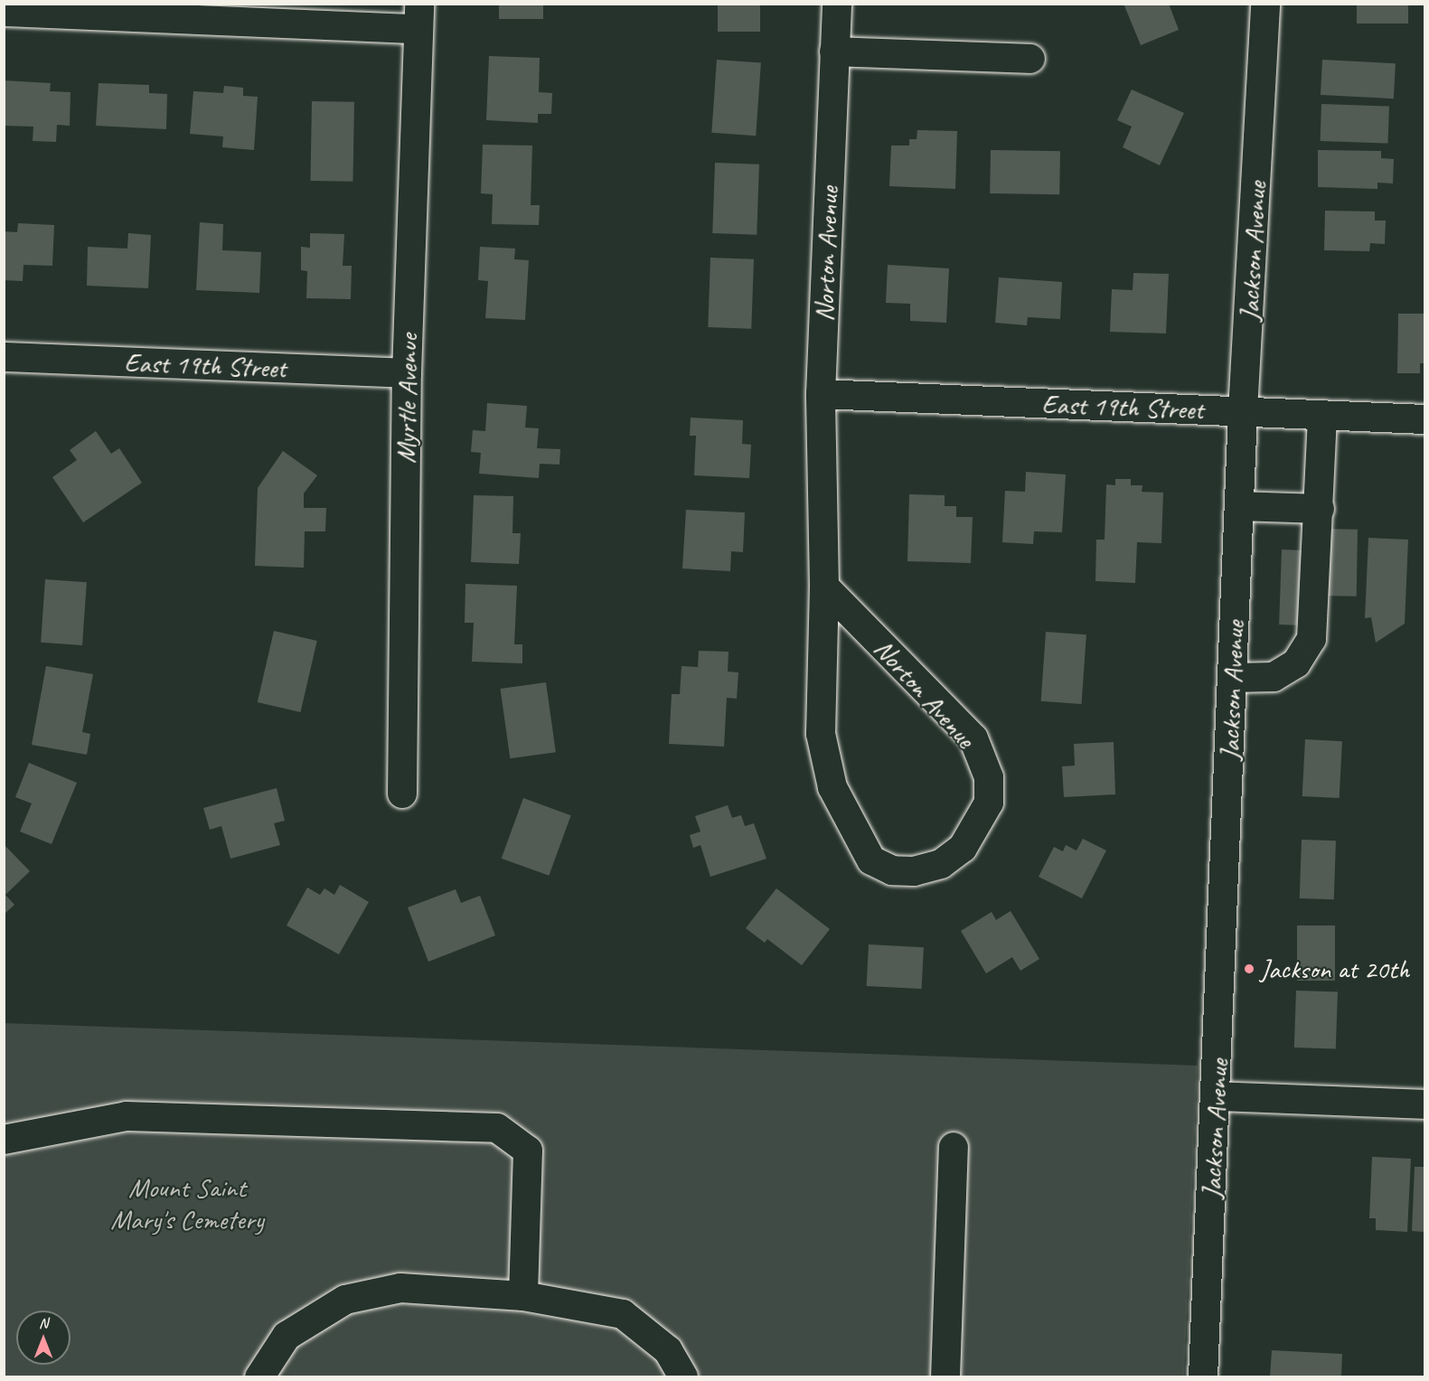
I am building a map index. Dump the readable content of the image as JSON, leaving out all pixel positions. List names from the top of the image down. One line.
{"streets":{"street":["Jackson Avenue","Norton Avenue","East 19th Street","Myrtle Avenue"]},"crossings":[["Jackson Avenue","East 19th Street"],["Norton Avenue","East 19th Street"],["East 19th Street","Myrtle Avenue"]],"parks":["Mount Saint Mary's Cemetery"],"places":["Jackson at 20th"],"north":"top"}
